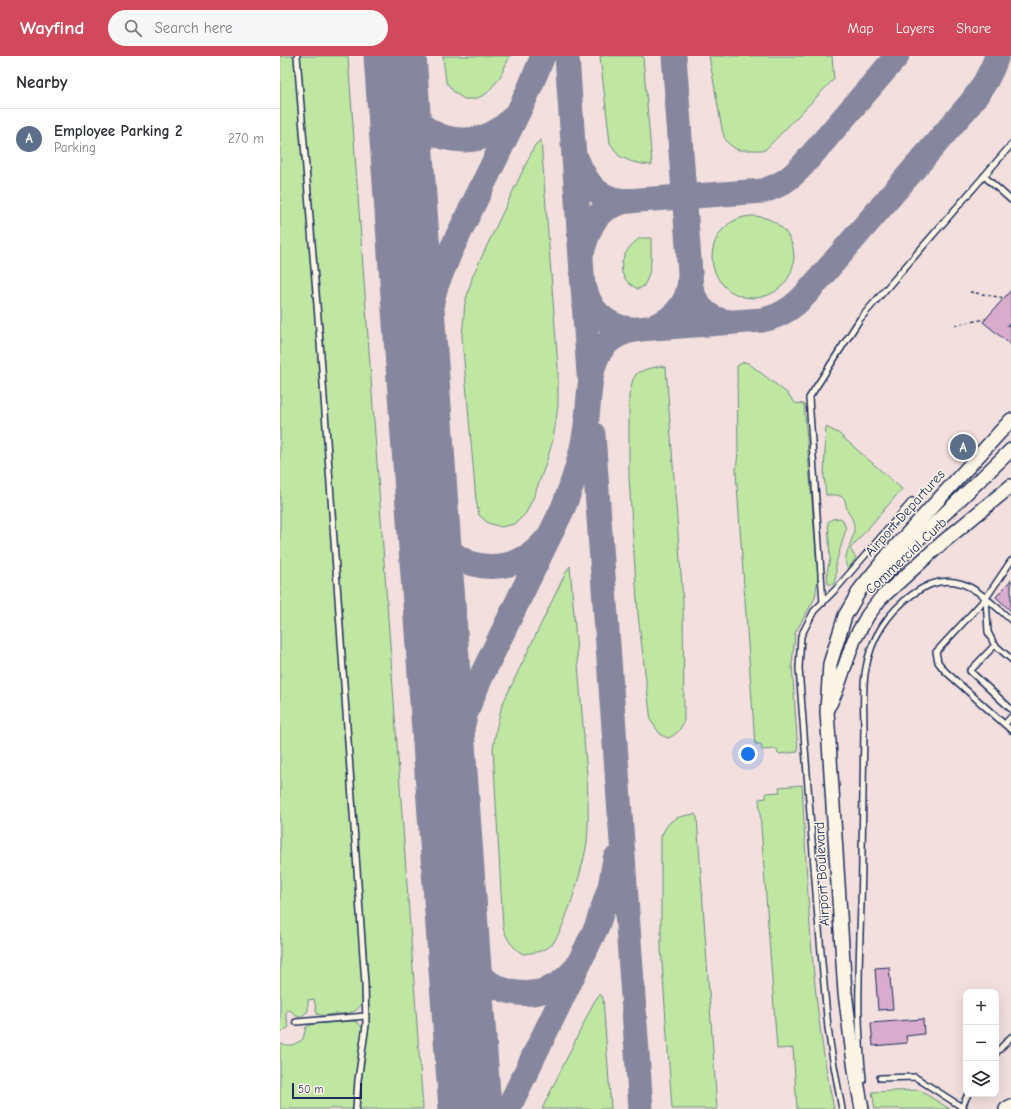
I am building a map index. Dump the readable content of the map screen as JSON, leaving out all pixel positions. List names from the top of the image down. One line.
{"streets":{"street":["Airport Departures","Commercial Curb","Airport Boulevard"]},"crossings":[["Airport Departures","Airport Boulevard"],["Commercial Curb","Airport Boulevard"]],"scale_bar":"50 m","page":{"header":"Wayfind","search":"Search here","nav":["Map","Layers","Share"],"heading":"Nearby","list":[{"mark":"A","name":"Employee Parking 2","note":"Parking","value":"270 m"}],"pins":"A","map_buttons":["+","−"],"scale":"50 m"}}
